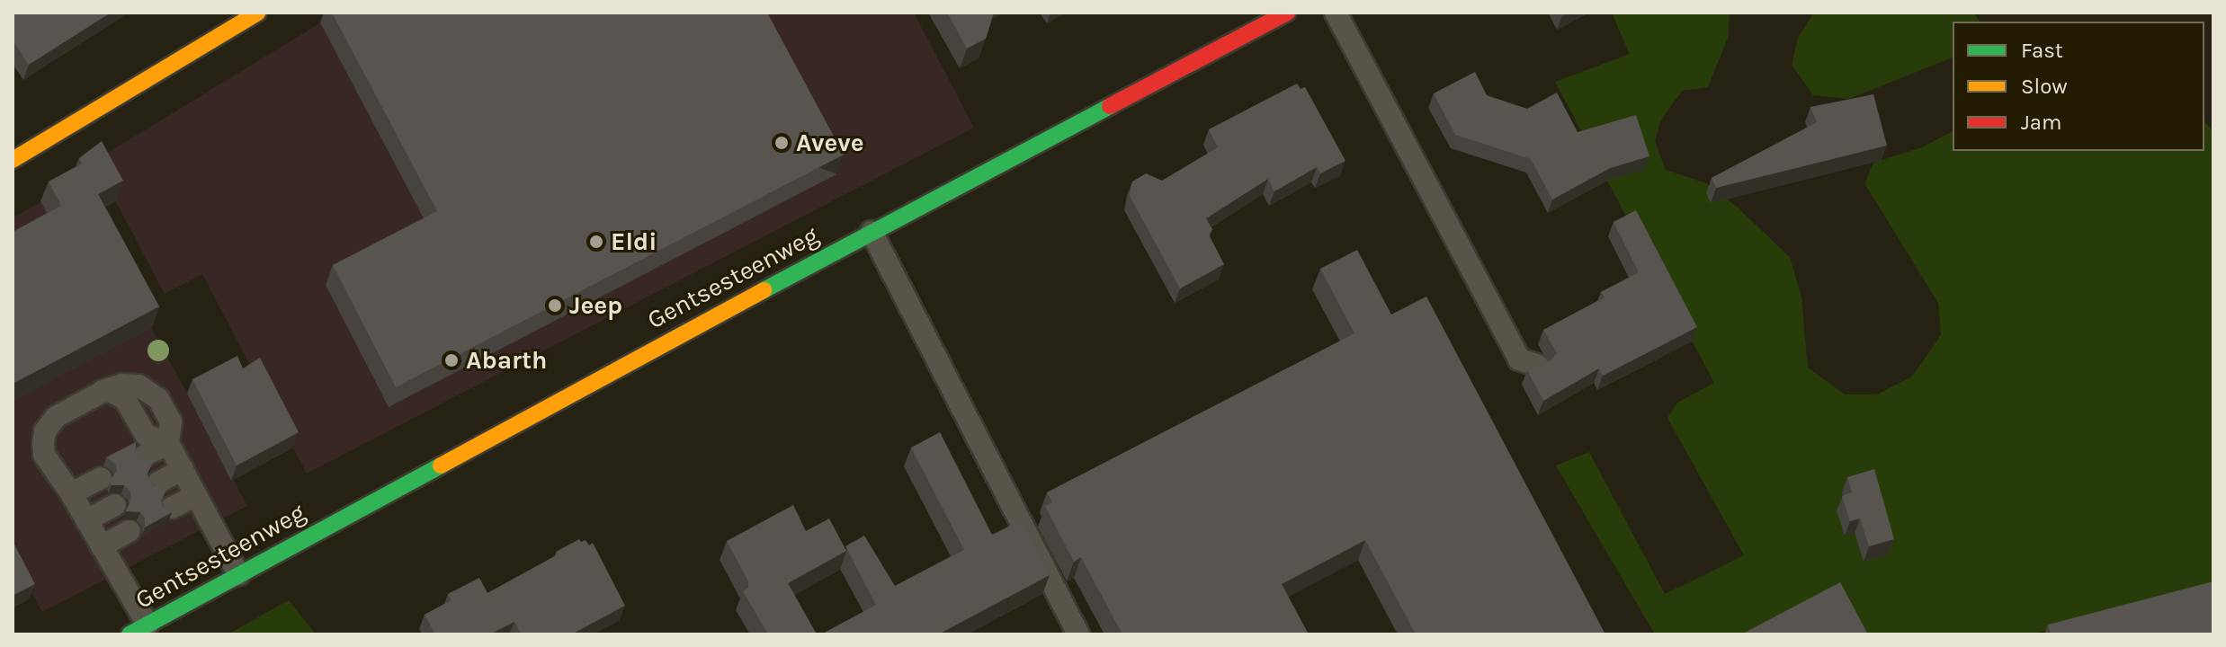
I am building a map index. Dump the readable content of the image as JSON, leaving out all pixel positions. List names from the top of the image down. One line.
{"streets":{"main road":["Gentsesteenweg"]},"places":["Aveve","Eldi","Jeep","Abarth"],"legend":["Fast","Slow","Jam"]}
